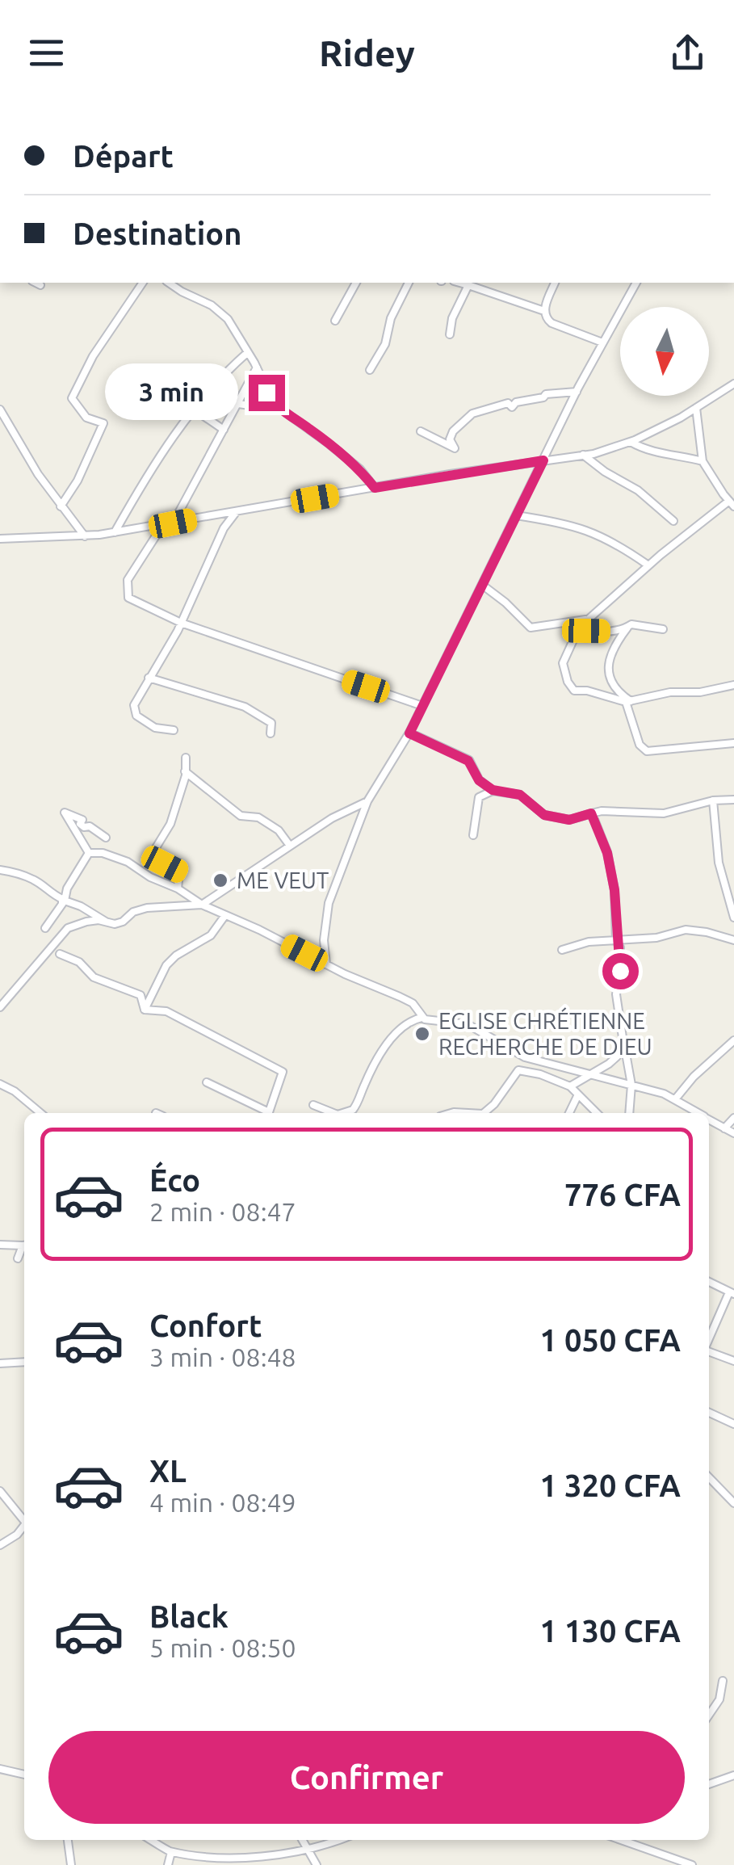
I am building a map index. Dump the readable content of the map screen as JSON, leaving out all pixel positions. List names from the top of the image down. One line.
{"places":["ME VEUT","EGLISE CHRÉTIENNE RECHERCHE DE DIEU"],"north":"bottom","page":{"header":"Ridey","banner":["Départ","Destination"],"bubble":"3 min","list":[{"name":"Éco","note":"2 min · 08:47","value":"776 CFA"},{"name":"Confort","note":"3 min · 08:48","value":"1 050 CFA"},{"name":"XL","note":"4 min · 08:49","value":"1 320 CFA"},{"name":"Black","note":"5 min · 08:50","value":"1 130 CFA"}],"buttons":"Confirmer"}}
